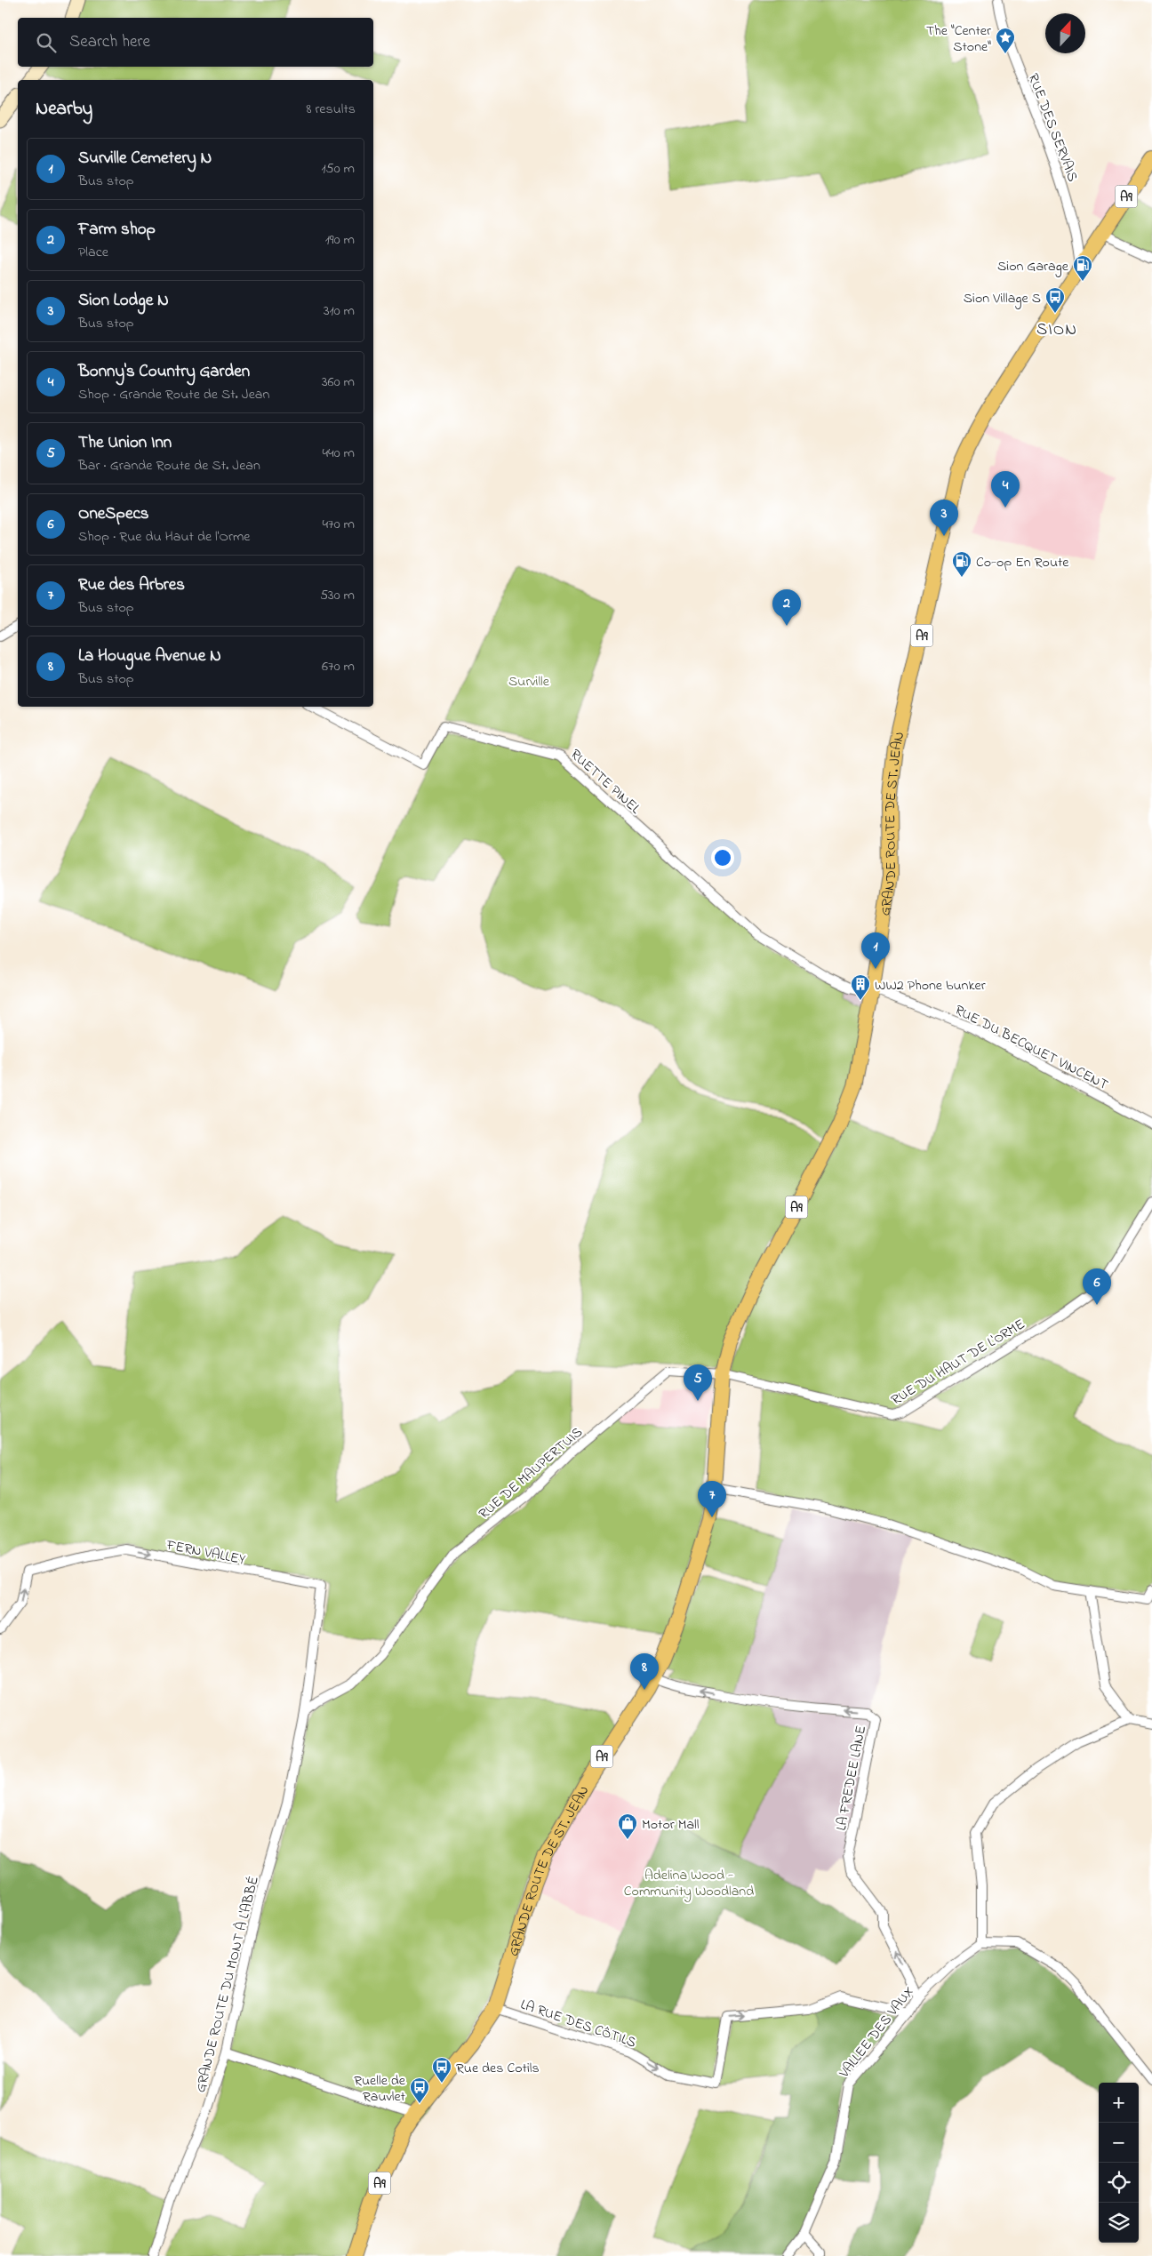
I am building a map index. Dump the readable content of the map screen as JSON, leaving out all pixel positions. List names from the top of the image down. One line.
{"streets":{"main road":["A9","GRANDE ROUTE DE ST. JEAN"],"street":["RUE DES SERVAIS","RUETTE PINEL","RUE DU BECQUET VINCENT","RUE DU HAUT DE L'ORME","RUE DE MAUPERTUIS","FERN VALLEY","LA FREDEE LANE","GRANDE ROUTE DU MONT À L'ABBÉ","LA RUE DES CÔTILS","VALLEE DES VAUX"]},"crossings":[["RUE DES SERVAIS","GRANDE ROUTE DE ST. JEAN"],["RUETTE PINEL","GRANDE ROUTE DE ST. JEAN"],["RUETTE PINEL","RUE DU BECQUET VINCENT"],["GRANDE ROUTE DE ST. JEAN","RUE DU BECQUET VINCENT"],["GRANDE ROUTE DE ST. JEAN","RUE DU HAUT DE L'ORME"],["GRANDE ROUTE DE ST. JEAN","RUE DE MAUPERTUIS"],["GRANDE ROUTE DE ST. JEAN","LA FREDEE LANE"],["GRANDE ROUTE DE ST. JEAN","LA RUE DES CÔTILS"],["RUE DU HAUT DE L'ORME","RUE DE MAUPERTUIS"],["RUE DE MAUPERTUIS","FERN VALLEY"],["RUE DE MAUPERTUIS","GRANDE ROUTE DU MONT À L'ABBÉ"],["FERN VALLEY","GRANDE ROUTE DU MONT À L'ABBÉ"],["LA FREDEE LANE","VALLEE DES VAUX"],["LA RUE DES CÔTILS","VALLEE DES VAUX"]],"one_way":["LA RUE DES CÔTILS"],"districts":["SION"],"parks":["Surville","Adelina Wood - Community Woodland"],"places":{"place":["The \"Center Stone\""],"fuel station":["Sion Garage","Co-op En Route"],"bus stop":["Sion Village S","Rue des Cotils","Ruelle de Rauvlet"],"building":["WW2 Phone bunker"],"shop":["Motor Mall"]},"north":"top","page":{"search":"Search here","heading":["Nearby","8 results"],"list":[{"mark":"1","name":"Surville Cemetery N","note":"Bus stop","value":"150 m"},{"mark":"2","name":"Farm shop","note":"Place","value":"190 m"},{"mark":"3","name":"Sion Lodge N","note":"Bus stop","value":"310 m"},{"mark":"4","name":"Bonny's Country Garden","note":"Shop · Grande Route de St. Jean","value":"360 m"},{"mark":"5","name":"The Union Inn","note":"Bar · Grande Route de St. Jean","value":"440 m"},{"mark":"6","name":"OneSpecs","note":"Shop · Rue du Haut de l'Orme","value":"470 m"},{"mark":"7","name":"Rue des Arbres","note":"Bus stop","value":"530 m"},{"mark":"8","name":"La Hougue Avenue N","note":"Bus stop","value":"670 m"}],"pins":["4","3","2","1","6","5","7","8"],"map_buttons":["+","−"]}}
